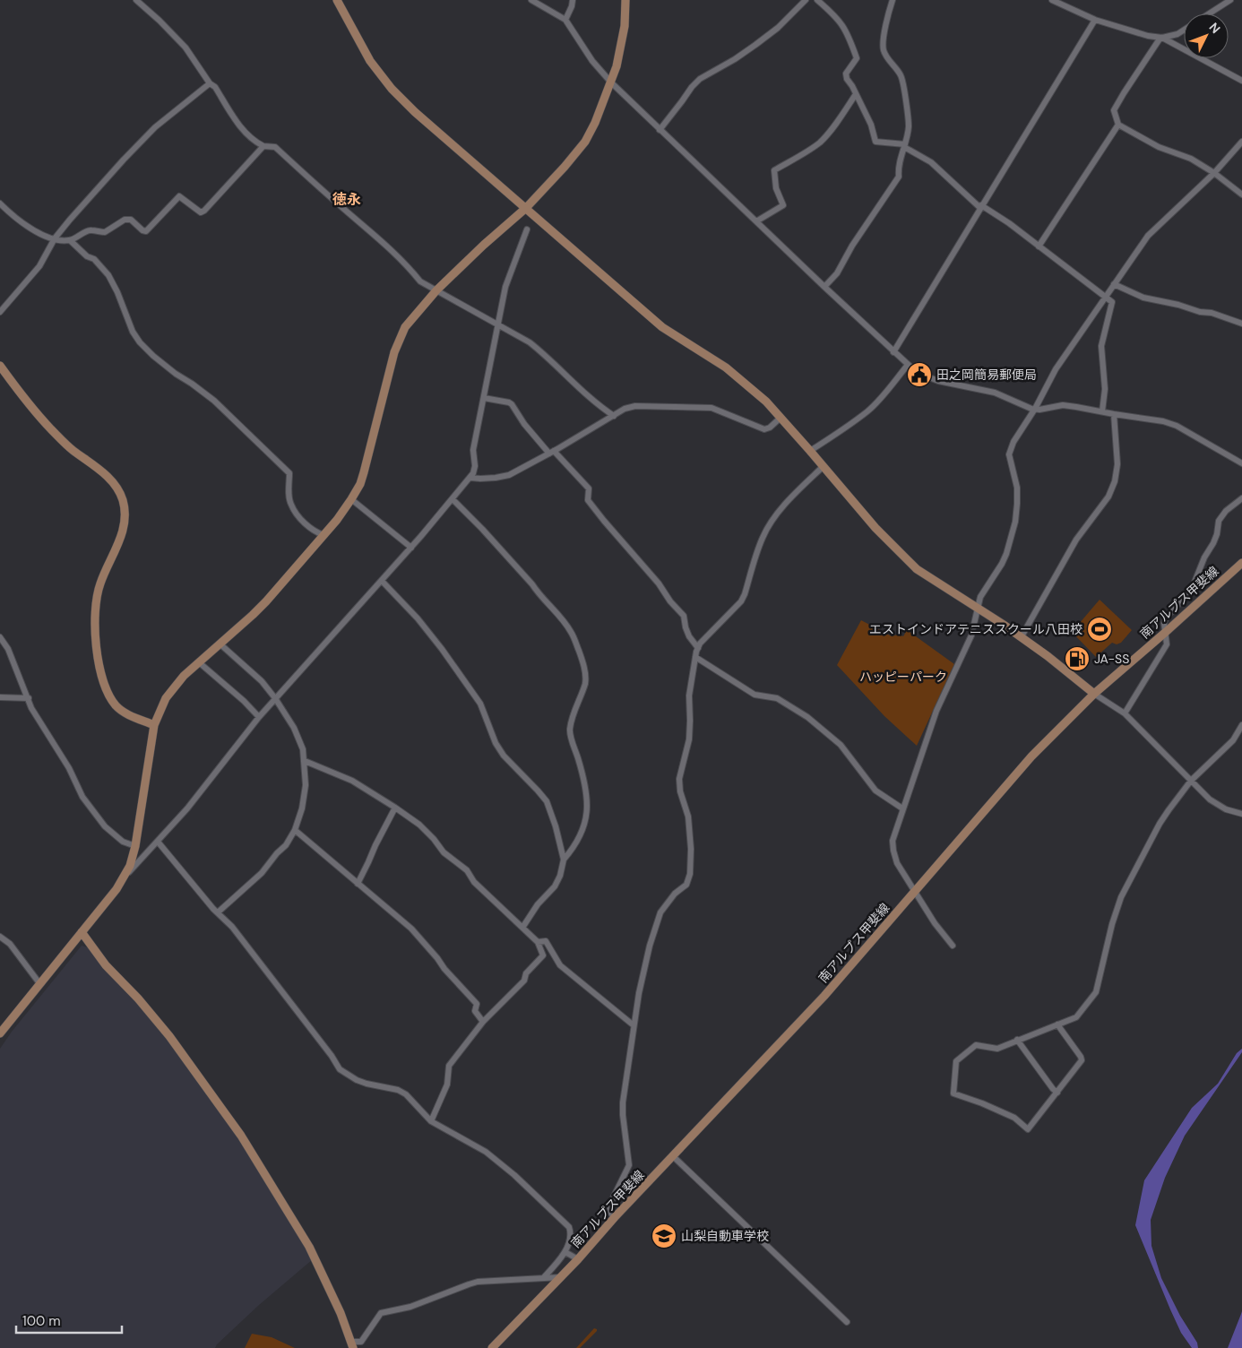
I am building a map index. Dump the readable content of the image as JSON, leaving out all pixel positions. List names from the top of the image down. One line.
{"streets":{"street":["南アルプス甲斐線"]},"districts":["徳永"],"parks":["ハッピーパーク"],"places":{"public building":["田之岡簡易郵便局"],"sports":["エストインドアテニススクール八田校"],"fuel station":["JA-SS"],"school or university":["山梨自動車学校"]},"scale_bar":"100 m","north":"top right"}
